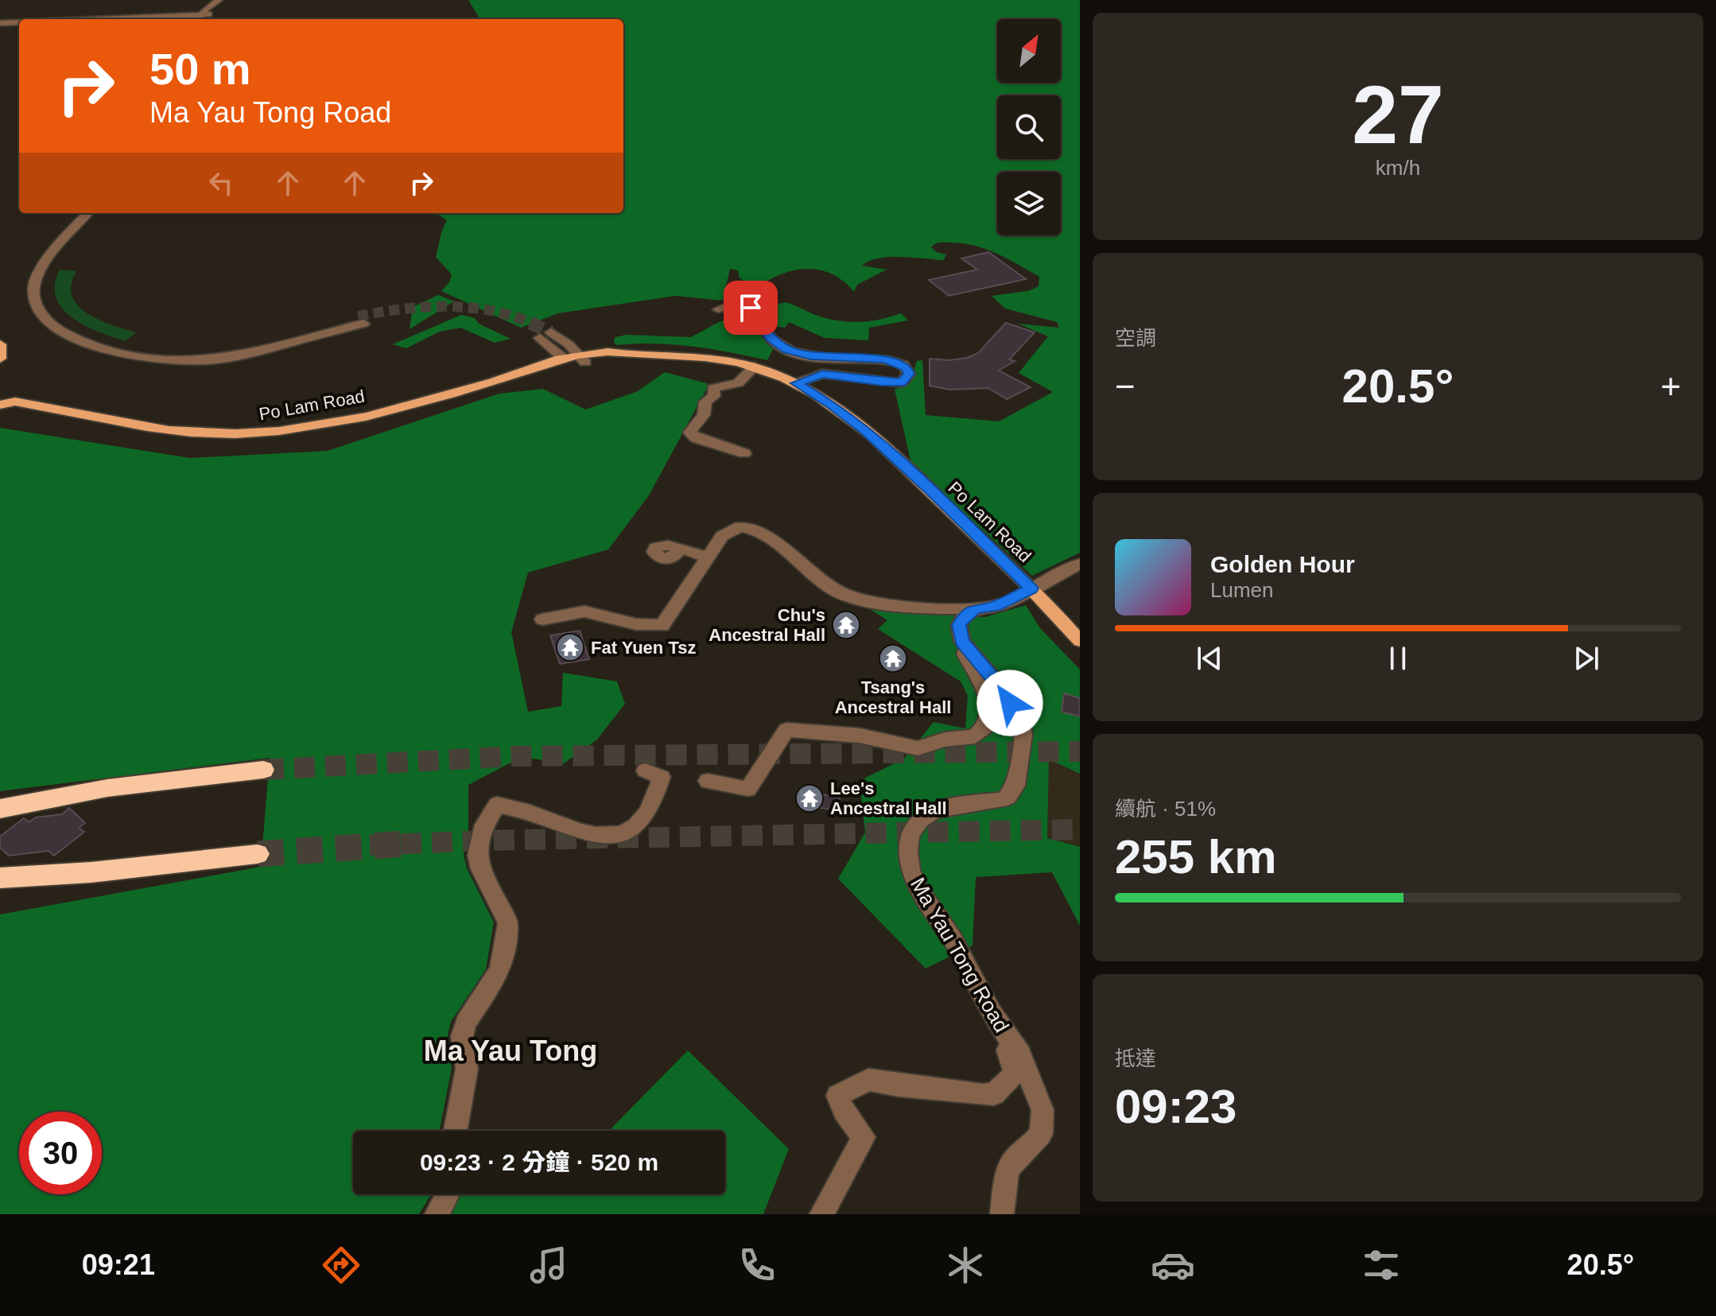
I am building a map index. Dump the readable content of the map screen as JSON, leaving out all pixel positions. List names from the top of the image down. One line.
{"streets":{"main road":["Po Lam Road"],"street":["Ma Yau Tong Road"]},"districts":["Ma Yau Tong"],"places":{"temple":["Chu's Ancestral Hall","Fat Yuen Tsz","Tsang's Ancestral Hall","Lee's Ancestral Hall"]},"north":"top right","page":{"tile":[["27","km/h"],"空調",["續航 · 51%","255 km"],["抵達","09:23"]],"turn":["50 m","Ma Yau Tong Road"],"heat":["−","20.5°","+"],"song":["Golden Hour","Lumen"],"limit":"30","trip":"09:23 · 2 分鐘 · 520 m","tabs":["09:21","20.5°"]}}
